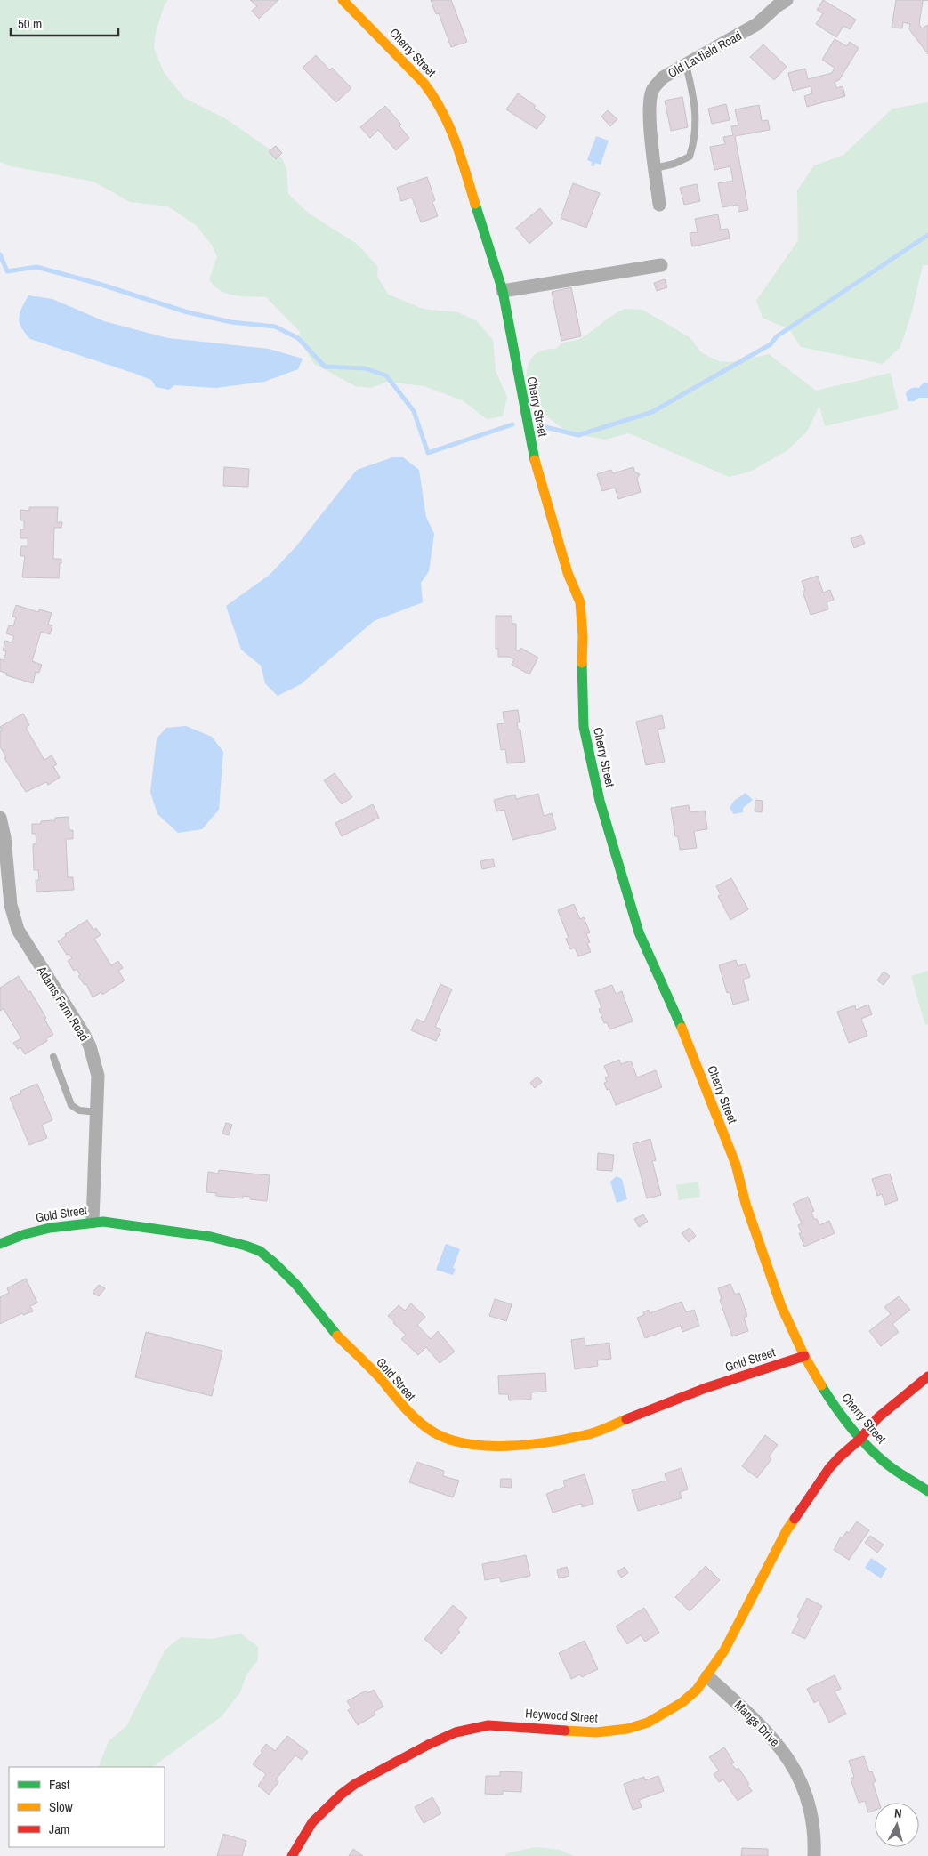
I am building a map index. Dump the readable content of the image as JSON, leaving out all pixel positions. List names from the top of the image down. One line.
{"streets":{"street":["Cherry Street","Old Laxfield Road","Adams Farm Road","Gold Street","Heywood Street","Mangs Drive"]},"crossings":[["Cherry Street","Gold Street"],["Cherry Street","Heywood Street"],["Adams Farm Road","Gold Street"],["Heywood Street","Mangs Drive"]],"legend":["Fast","Slow","Jam"],"scale_bar":"50 m","north":"top"}
